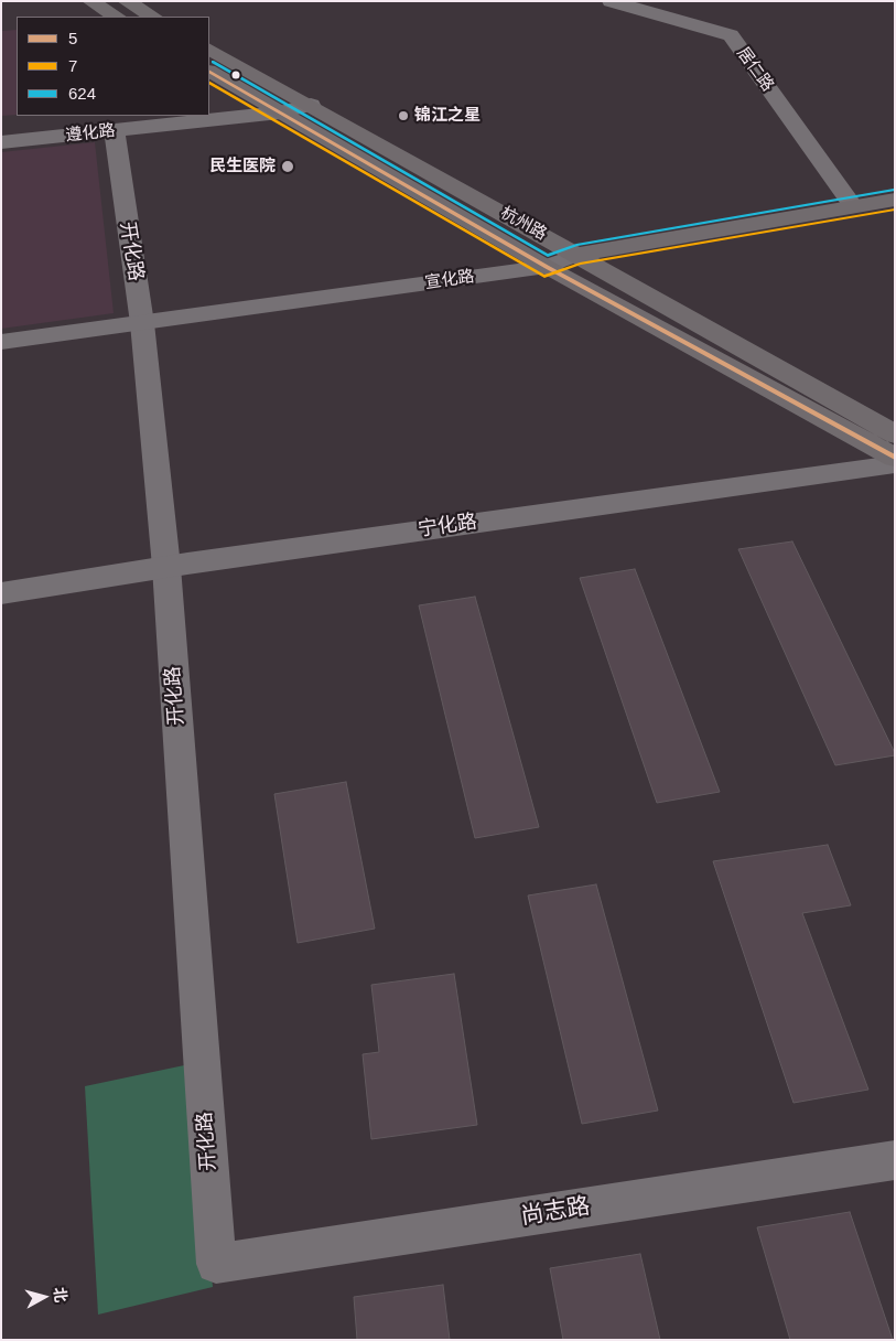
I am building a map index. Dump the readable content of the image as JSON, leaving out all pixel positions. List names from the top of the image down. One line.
{"streets":{"main road":["杭州路","宣化路"],"street":["居仁路","遵化路","开化路","宁化路","尚志路"]},"crossings":[["居仁路","宣化路"],["遵化路","杭州路"],["遵化路","开化路"],["杭州路","宣化路"],["开化路","宣化路"],["开化路","宁化路"],["开化路","尚志路"]],"places":["锦江之星","民生医院"],"lines":["transit line 624","transit line 5","transit line 7"],"legend":["5","7","624"],"north":"right"}
